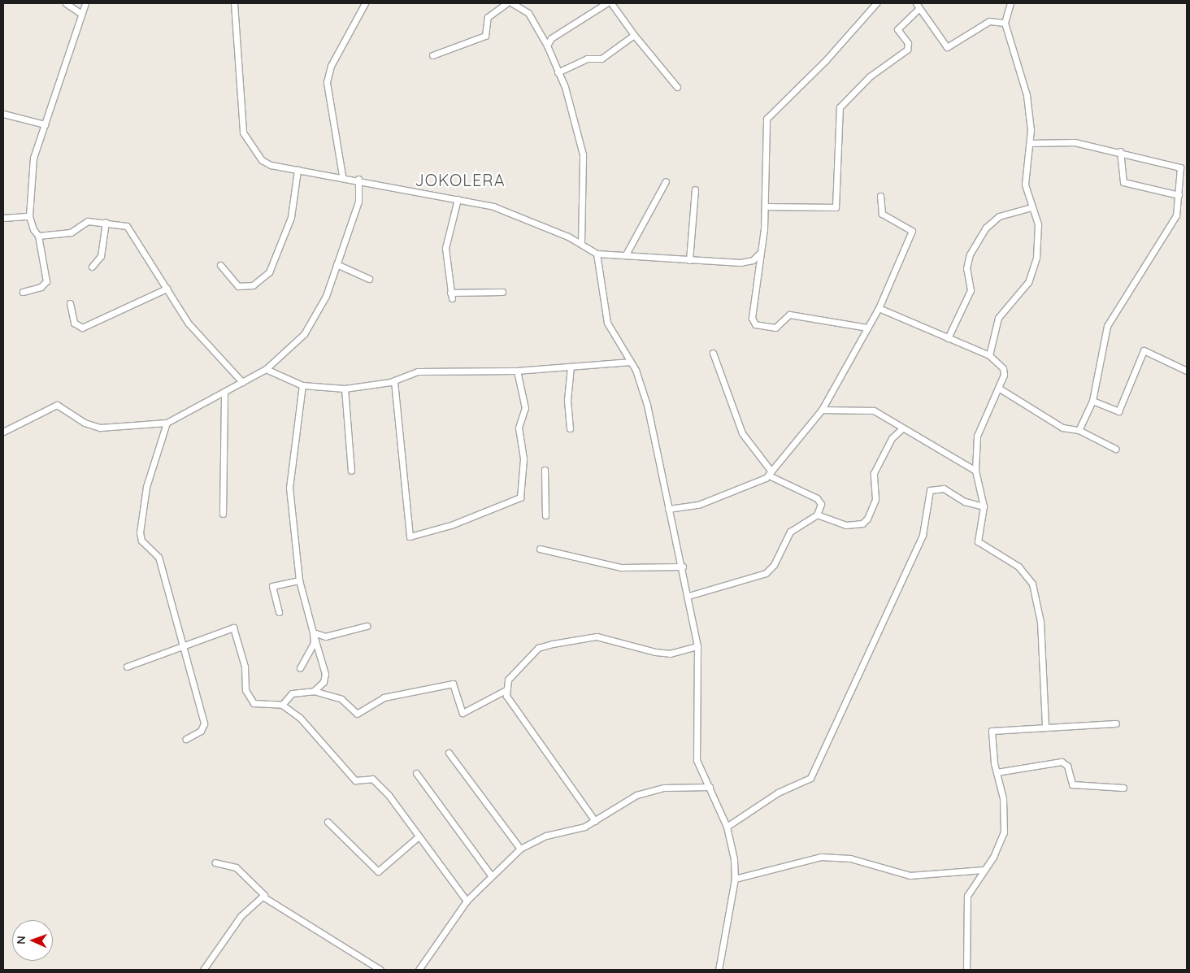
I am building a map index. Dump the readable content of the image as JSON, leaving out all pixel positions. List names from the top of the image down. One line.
{"districts":["JOKOLERA"],"north":"left"}
